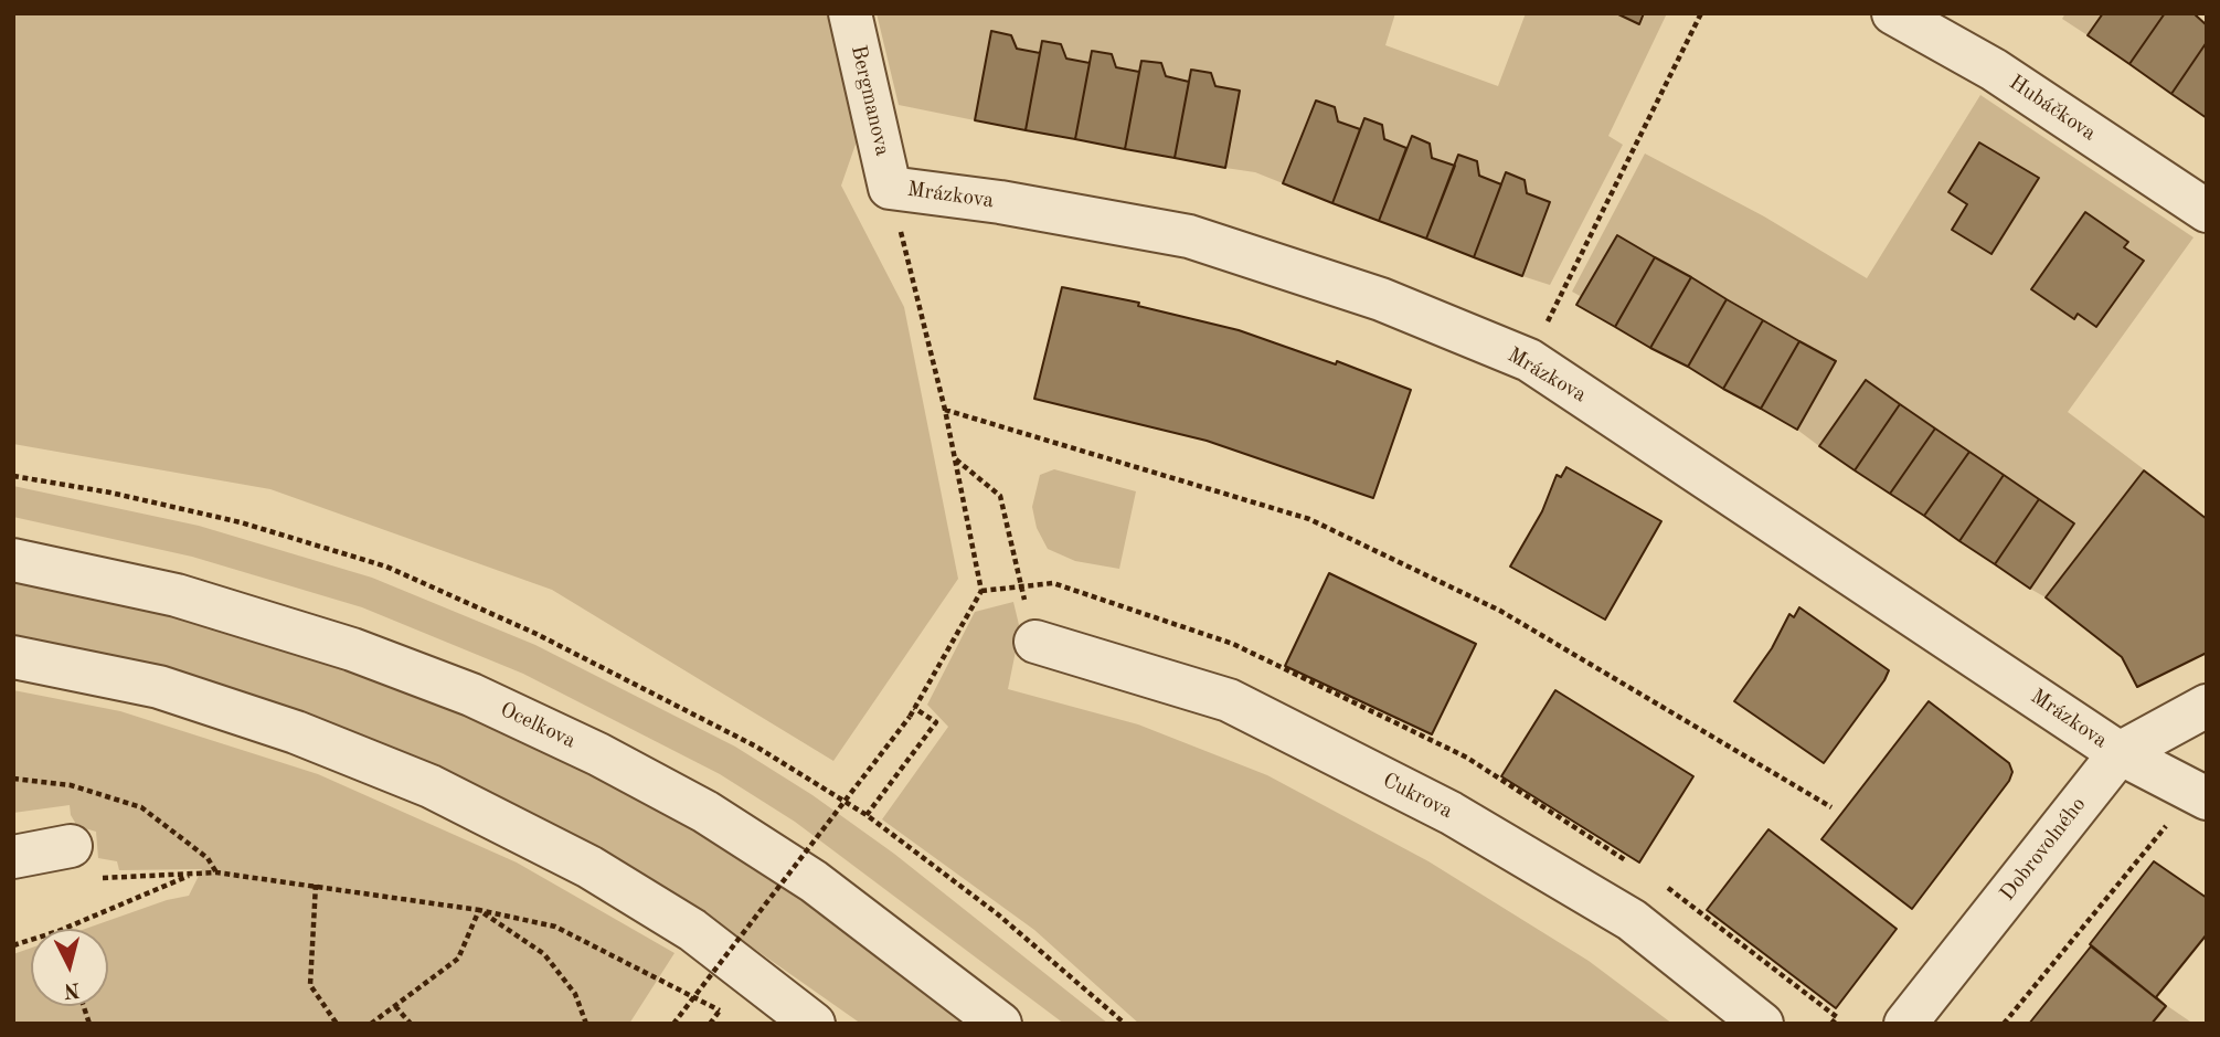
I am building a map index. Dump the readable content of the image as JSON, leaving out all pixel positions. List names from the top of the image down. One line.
{"streets":{"street":["Bergmanova","Hubáčkova","Mrázkova","Ocelkova","Cukrova","Dobrovolného"]},"crossings":[["Bergmanova","Mrázkova"],["Mrázkova","Dobrovolného"]],"north":"bottom"}
